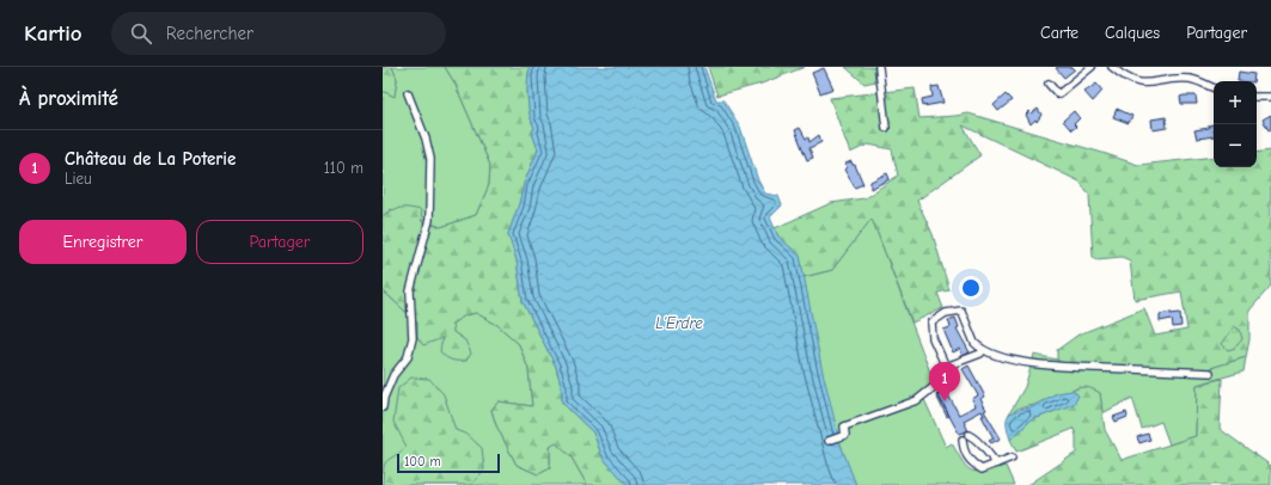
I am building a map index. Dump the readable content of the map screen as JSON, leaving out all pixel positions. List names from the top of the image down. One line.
{"water":["L'Erdre"],"scale_bar":"100 m","page":{"header":"Kartio","search":"Rechercher","nav":["Carte","Calques","Partager"],"heading":"À proximité","map_buttons":["+","−"],"list":[{"mark":"1","name":"Château de La Poterie","note":"Lieu","value":"110 m"}],"buttons":["Enregistrer","Partager"],"pins":"1","scale":"100 m"}}
